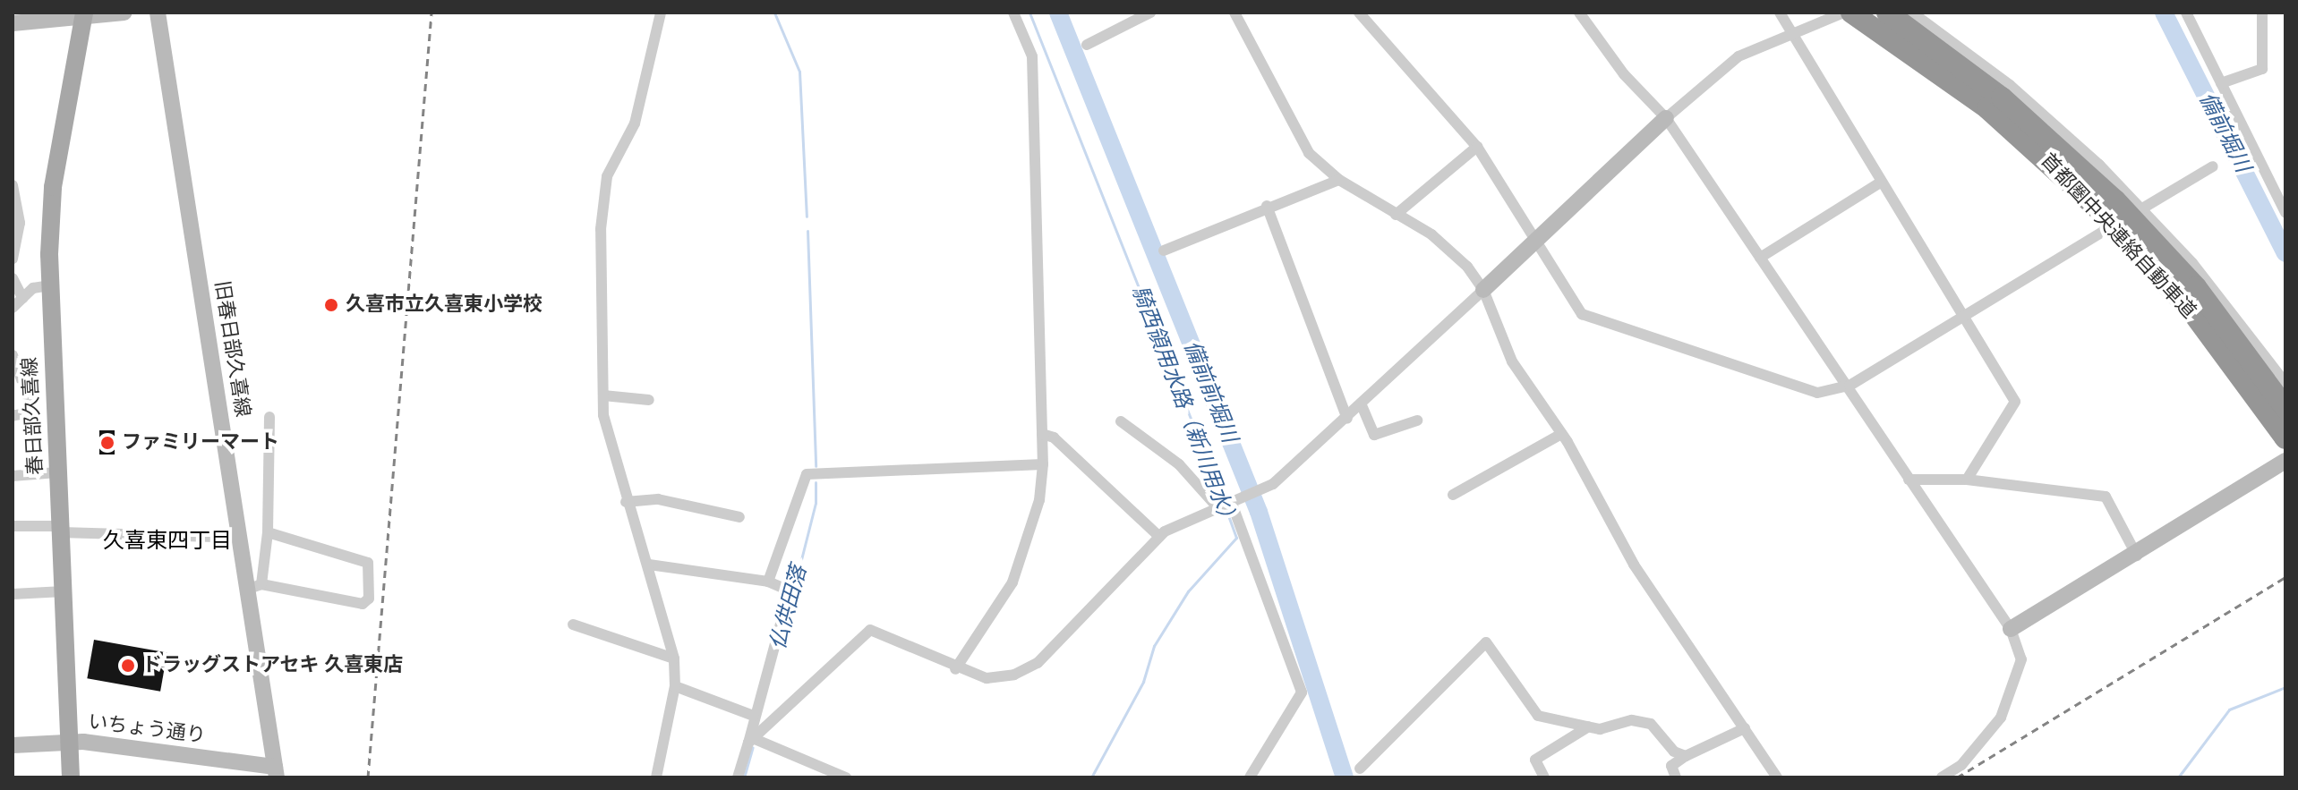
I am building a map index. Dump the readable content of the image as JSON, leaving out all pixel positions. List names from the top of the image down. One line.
{"streets":{"highway":["首都圏中央連絡自動車道"],"main road":["春日部久喜線"],"street":["旧春日部久喜線","いちょう通り"]},"crossings":[["旧春日部久喜線","いちょう通り"],["春日部久喜線","いちょう通り"]],"districts":["久喜東四丁目"],"water":["備前堀川","備前前堀川","騎西領用水路（新川用水）","仏供田落"],"places":["久喜市立久喜東小学校","ファミリーマート","ドラッグストアセキ 久喜東店"]}
